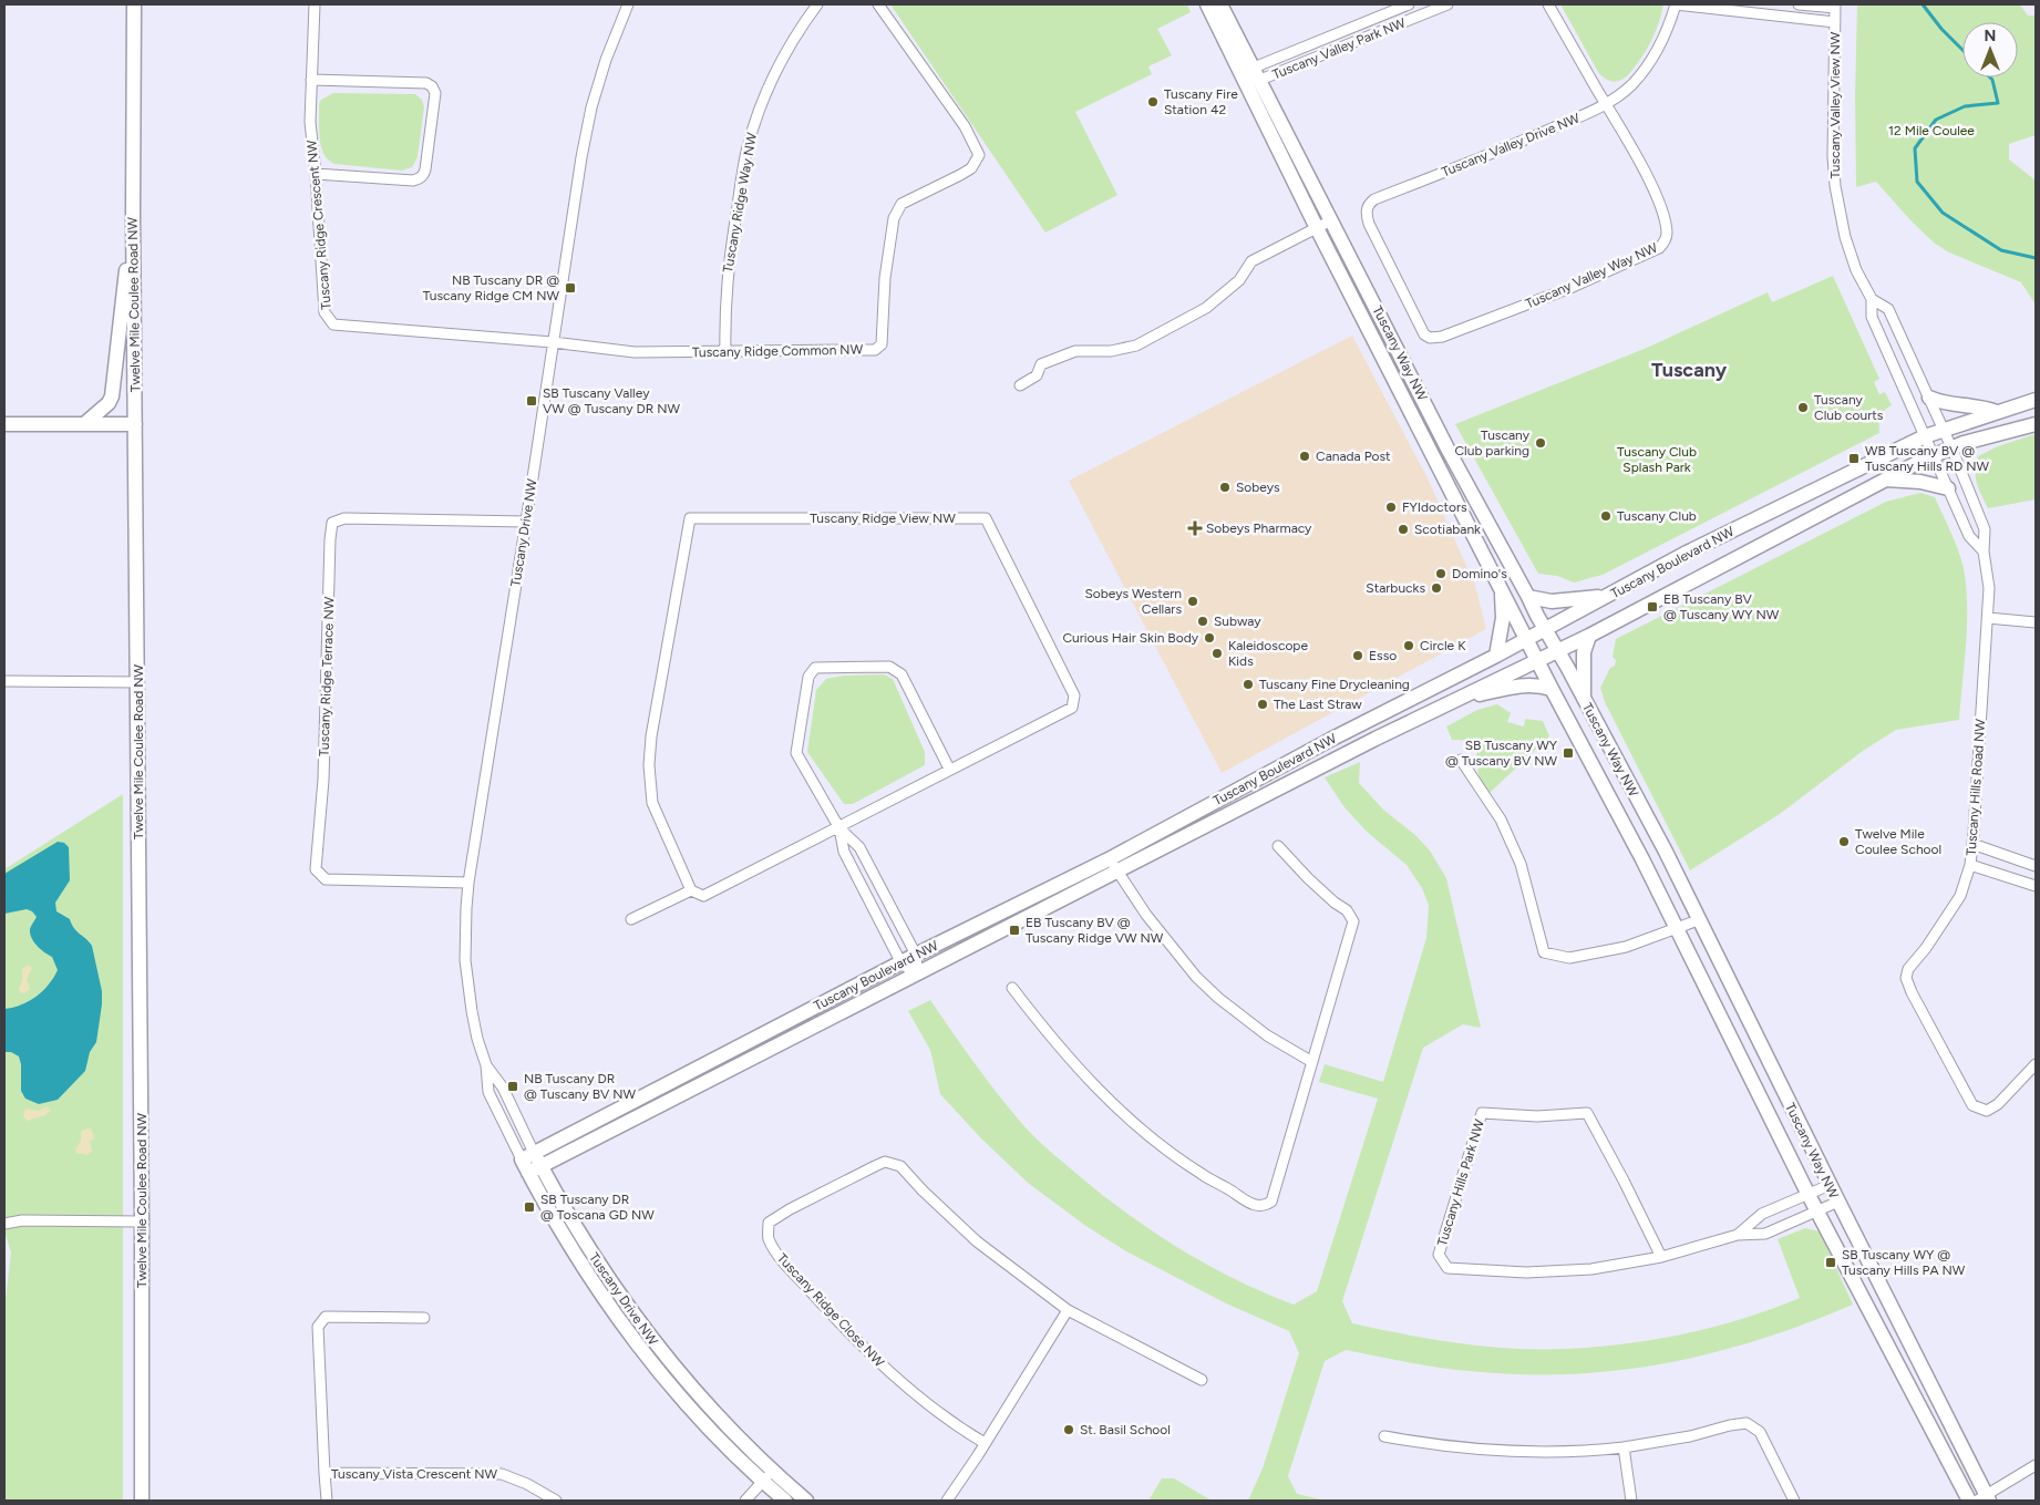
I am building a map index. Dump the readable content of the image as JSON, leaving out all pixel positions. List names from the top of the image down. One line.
{"streets":{"street":["Tuscany Valley Park NW","Tuscany Valley View NW","Tuscany Valley Drive NW","Tuscany Ridge Way NW","Tuscany Ridge Crescent NW","Tuscany Valley Way NW","Twelve Mile Coulee Road NW","Tuscany Ridge Common NW","Tuscany Way NW","Tuscany Ridge View NW","Tuscany Drive NW","Tuscany Boulevard NW","Tuscany Ridge Terrace NW","Tuscany Hills Road NW","Tuscany Hills Park NW","Tuscany Ridge Close NW","Tuscany Vista Crescent NW"]},"crossings":[["Tuscany Valley Park NW","Tuscany Way NW"],["Tuscany Valley View NW","Tuscany Boulevard NW"],["Tuscany Valley View NW","Tuscany Hills Road NW"],["Tuscany Valley Drive NW","Tuscany Valley Way NW"],["Tuscany Ridge Way NW","Tuscany Ridge Common NW"],["Tuscany Ridge Crescent NW","Tuscany Ridge Common NW"],["Tuscany Ridge Crescent NW","Tuscany Drive NW"],["Tuscany Ridge Common NW","Tuscany Drive NW"],["Tuscany Way NW","Tuscany Boulevard NW"],["Tuscany Way NW","Tuscany Hills Park NW"],["Tuscany Drive NW","Tuscany Boulevard NW"],["Tuscany Drive NW","Tuscany Ridge Terrace NW"],["Tuscany Boulevard NW","Tuscany Hills Road NW"]],"districts":["Tuscany"],"parks":["12 Mile Coulee","Tuscany Club Splash Park"],"places":{"other":["Tuscany Fire Station 42","Tuscany Club courts","Tuscany Club parking","Canada Post","Sobeys","FYIdoctors","Tuscany Club","Scotiabank","Domino's","Starbucks","Sobeys Western Cellars","Subway","Curious Hair Skin Body","Circle K","Kaleidoscope Kids","Esso","Tuscany Fine Drycleaning","The Last Straw","Twelve Mile Coulee School","St. Basil School"],"transit":["NB Tuscany DR @ Tuscany Ridge CM NW","SB Tuscany Valley VW @ Tuscany DR NW","WB Tuscany BV @ Tuscany Hills RD NW","EB Tuscany BV @ Tuscany WY NW","SB Tuscany WY @ Tuscany BV NW","EB Tuscany BV @ Tuscany Ridge VW NW","NB Tuscany DR @ Tuscany BV NW","SB Tuscany DR @ Toscana GD NW","SB Tuscany WY @ Tuscany Hills PA NW"],"health":["Sobeys Pharmacy"]},"north":"top"}
